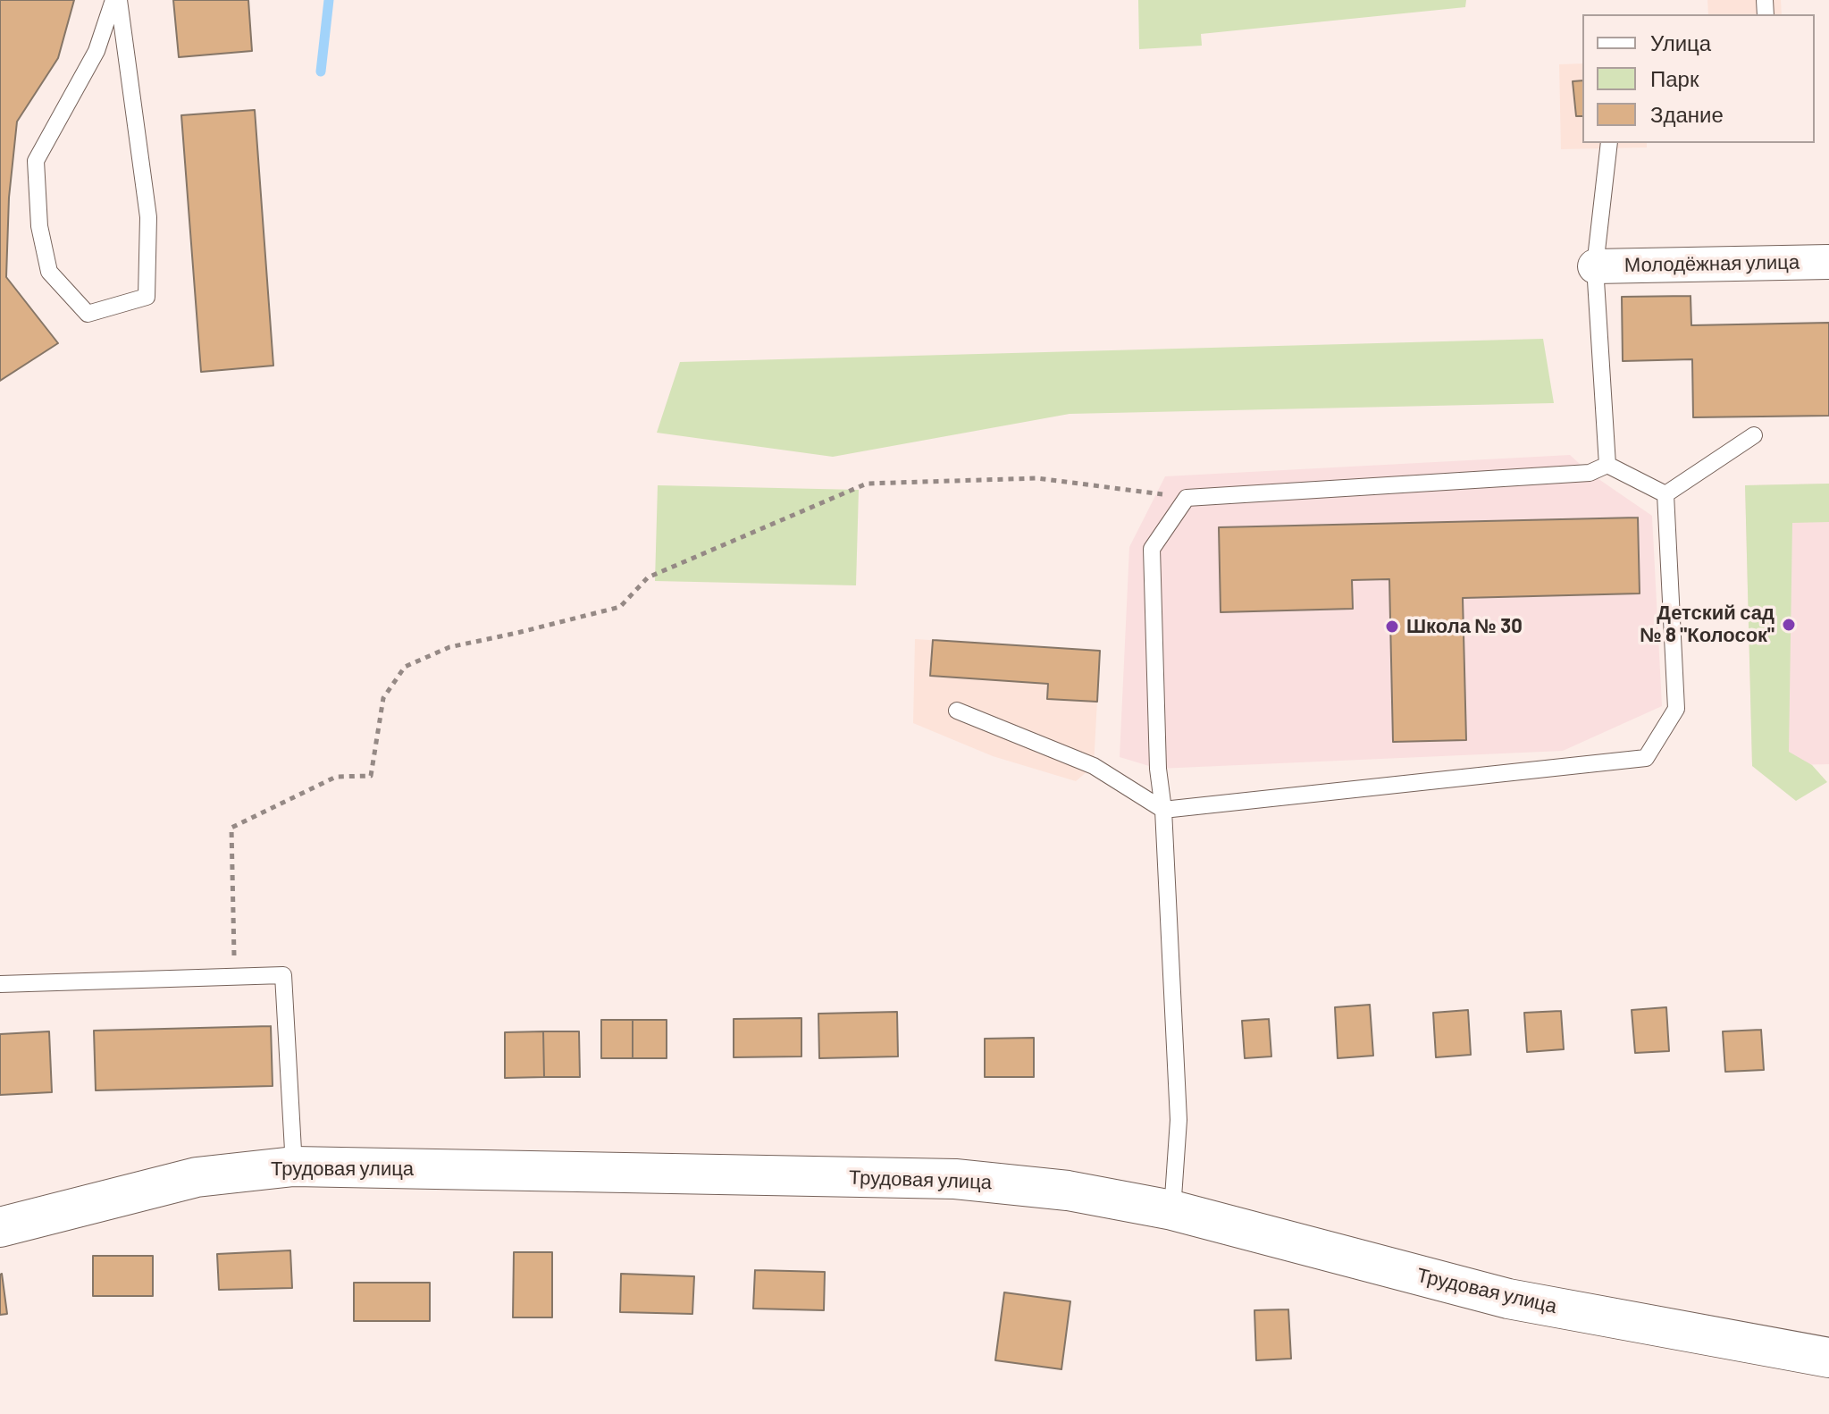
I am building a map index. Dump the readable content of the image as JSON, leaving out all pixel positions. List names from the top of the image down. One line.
{"streets":{"main road":["Трудовая улица"],"street":["Молодёжная улица"]},"places":["Детский сад № 8 \"Колосок\"","Школа № 30"],"legend":["Улица","Парк","Здание"]}
